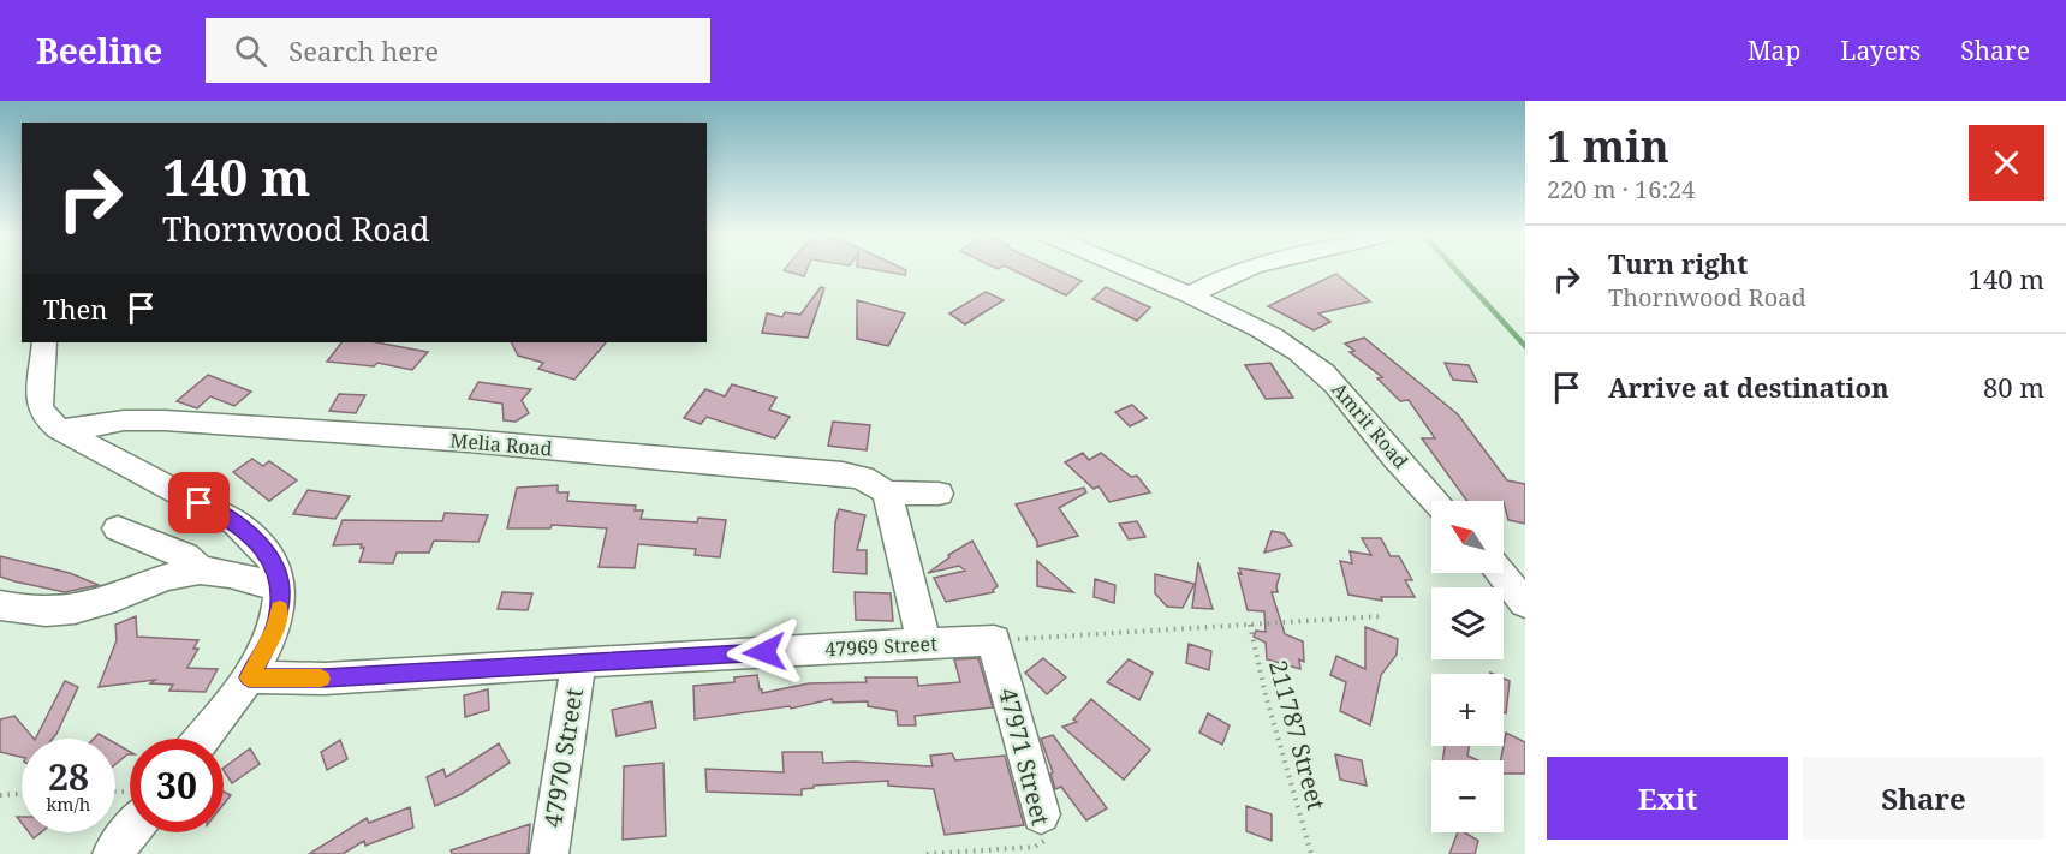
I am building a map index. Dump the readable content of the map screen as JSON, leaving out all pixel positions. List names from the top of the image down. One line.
{"streets":{"street":["Amrit Road","Melia Road","47969 Street","47971 Street","47970 Street"],"path":["211787 Street"]},"crossings":[["47969 Street","47971 Street"],["47969 Street","47970 Street"]],"north":"top left","page":{"header":"Beeline","search":"Search here","nav":["Map","Layers","Share"],"heading":["1 min","220 m · 16:24"],"turn":["140 m","Thornwood Road"],"list":[{"name":"Turn right","note":"Thornwood Road","value":"140 m"},{"name":"Arrive at destination","value":"80 m"}],"then":"Then","map_buttons":["+","−"],"speed":"28 km/h","limit":"30","buttons":["Exit","Share"]}}
